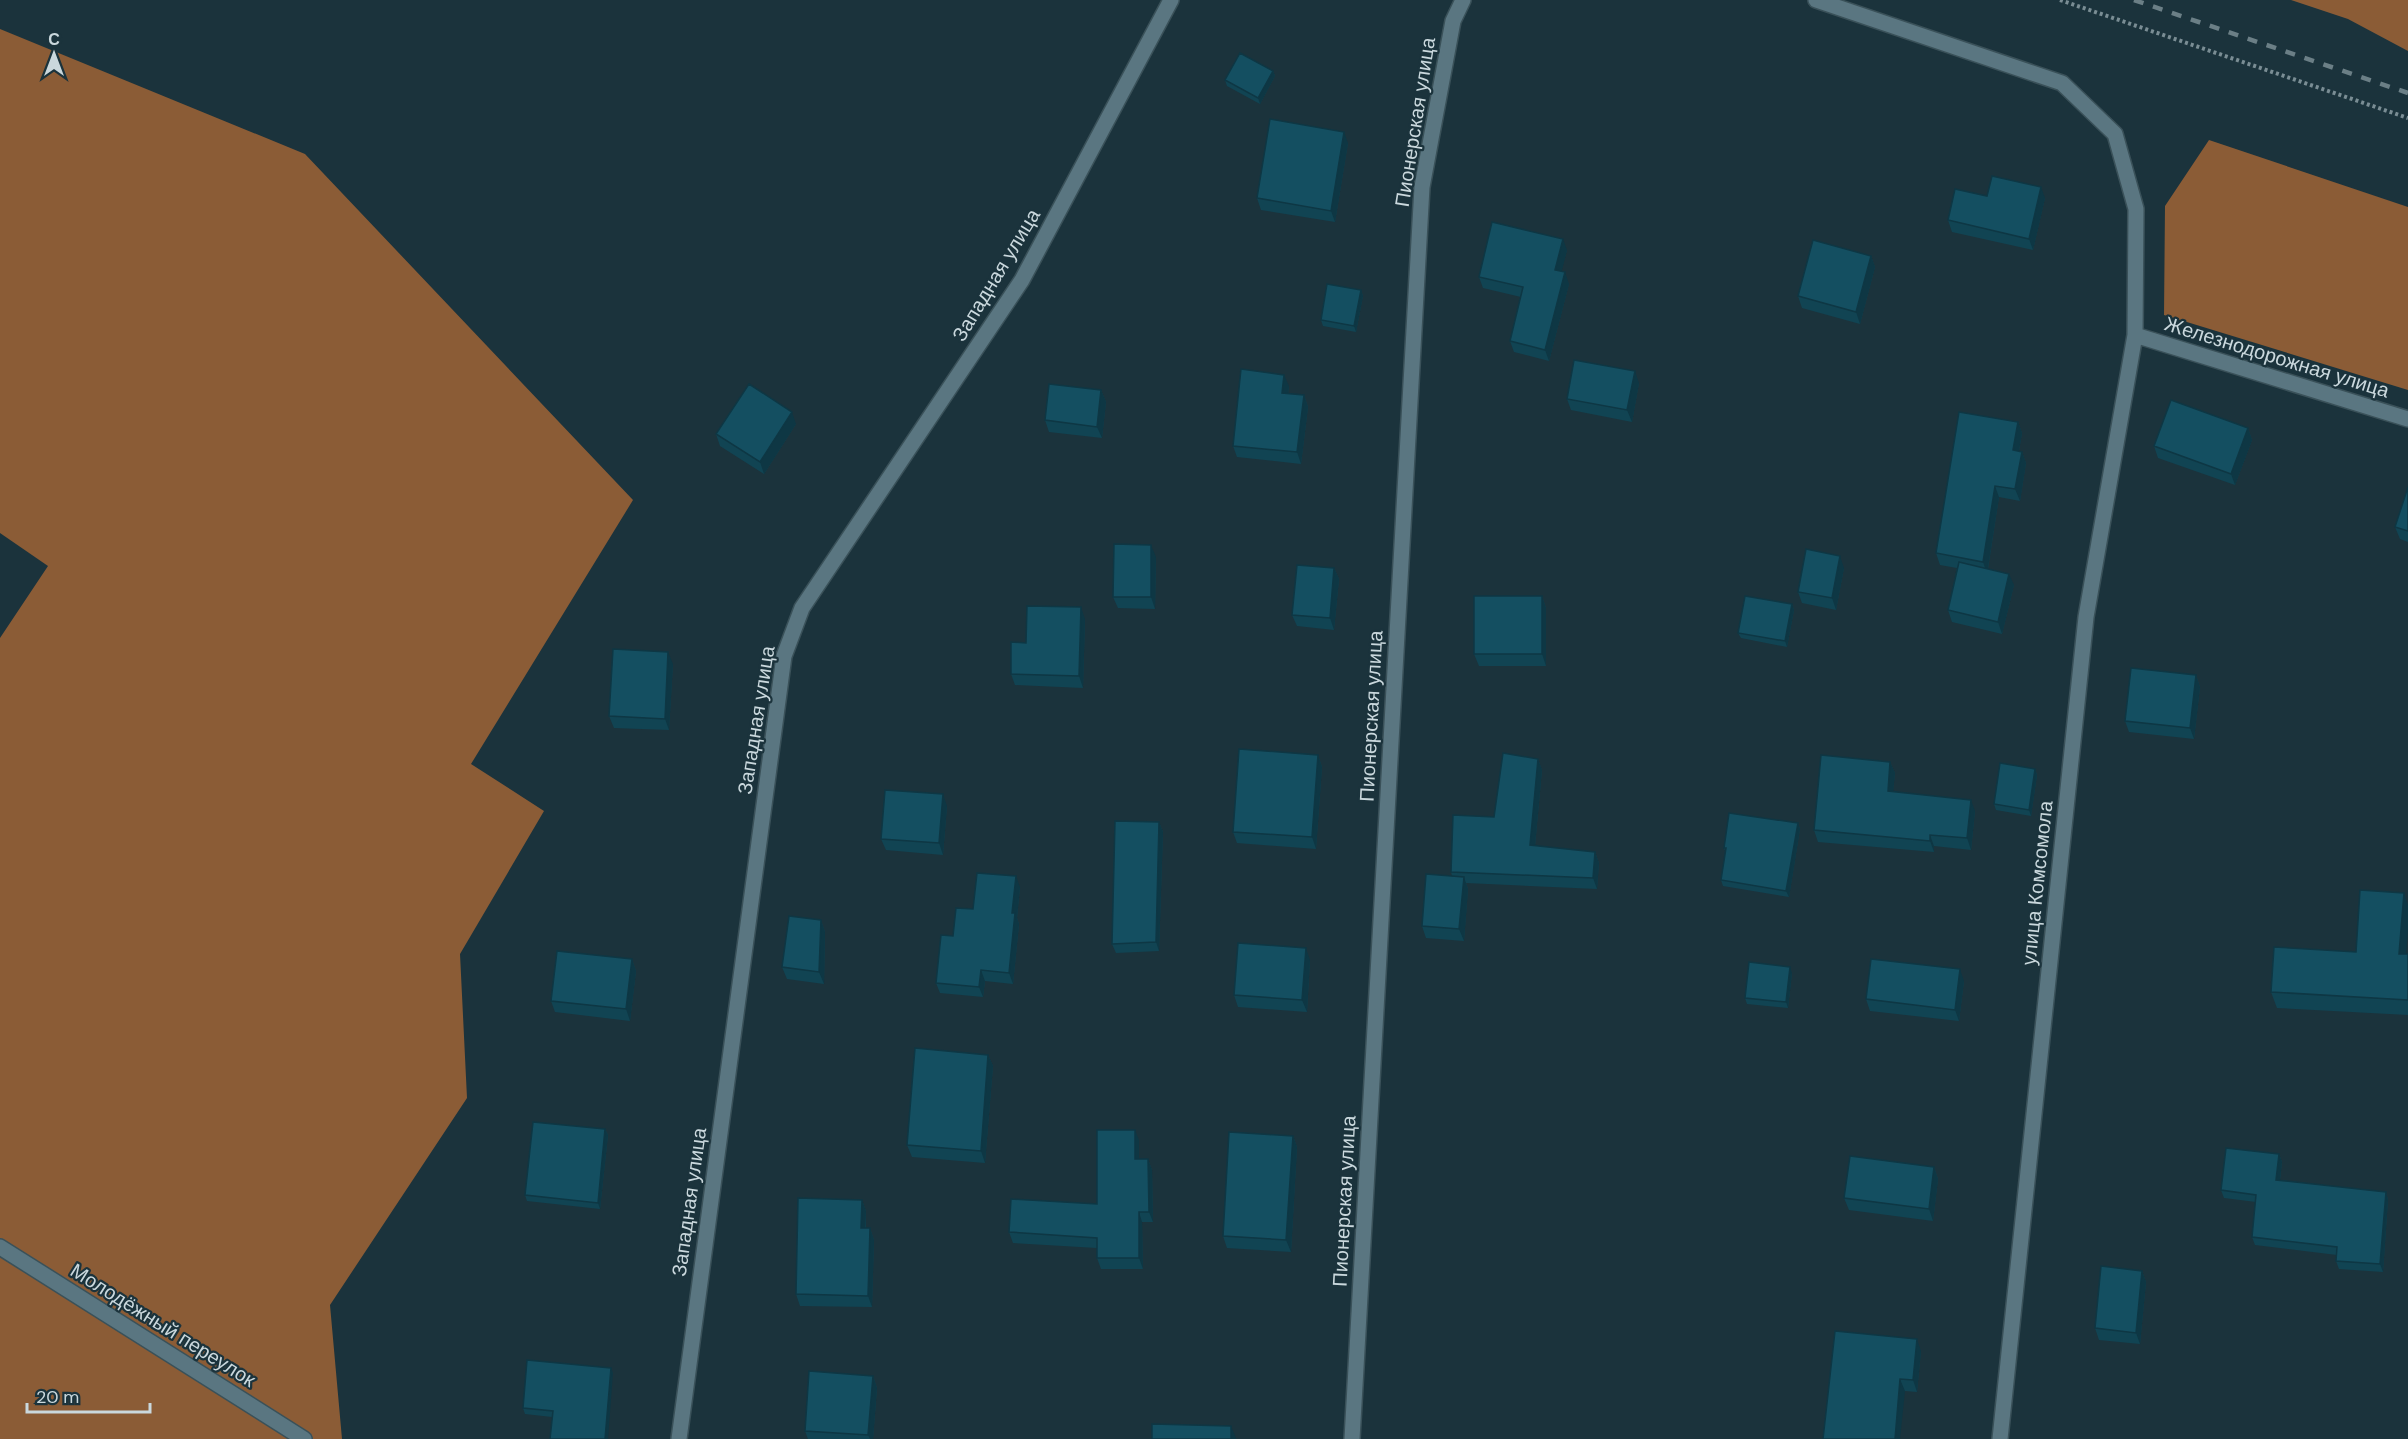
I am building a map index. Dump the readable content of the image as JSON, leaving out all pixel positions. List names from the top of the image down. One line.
{"streets":{"street":["Пионерская улица","Западная улица","Железнодорожная улица","улица Комсомола","Молодёжный переулок"]},"crossings":[["Железнодорожная улица","улица Комсомола"]],"scale_bar":"20 m","north":"top"}
